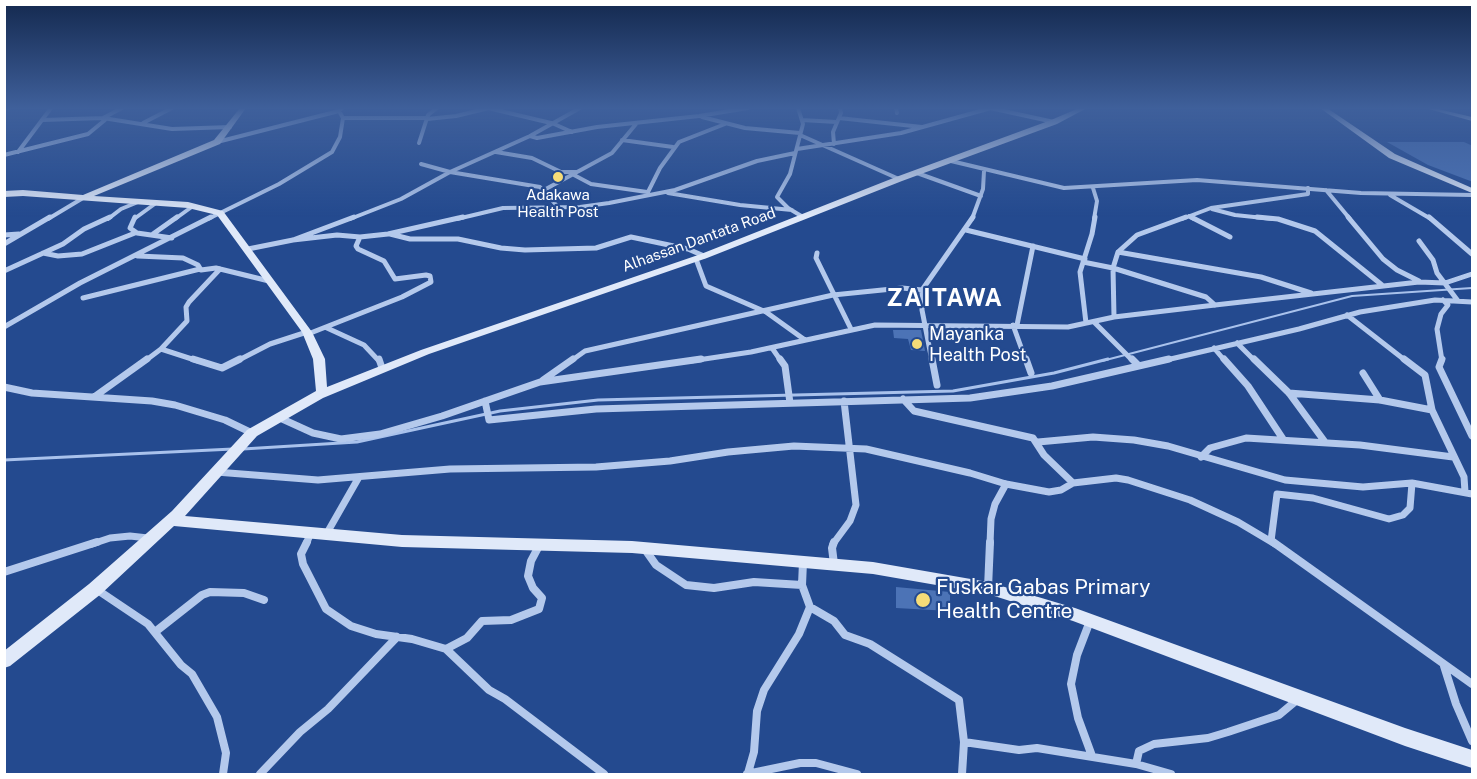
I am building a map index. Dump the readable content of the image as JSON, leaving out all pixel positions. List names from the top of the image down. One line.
{"streets":{"main road":["Alhassan Dantata Road"]},"districts":["ZAITAWA"],"places":["Adakawa Health Post","Mayanka Health Post","Fuskar Gabas Primary Health Centre"]}
